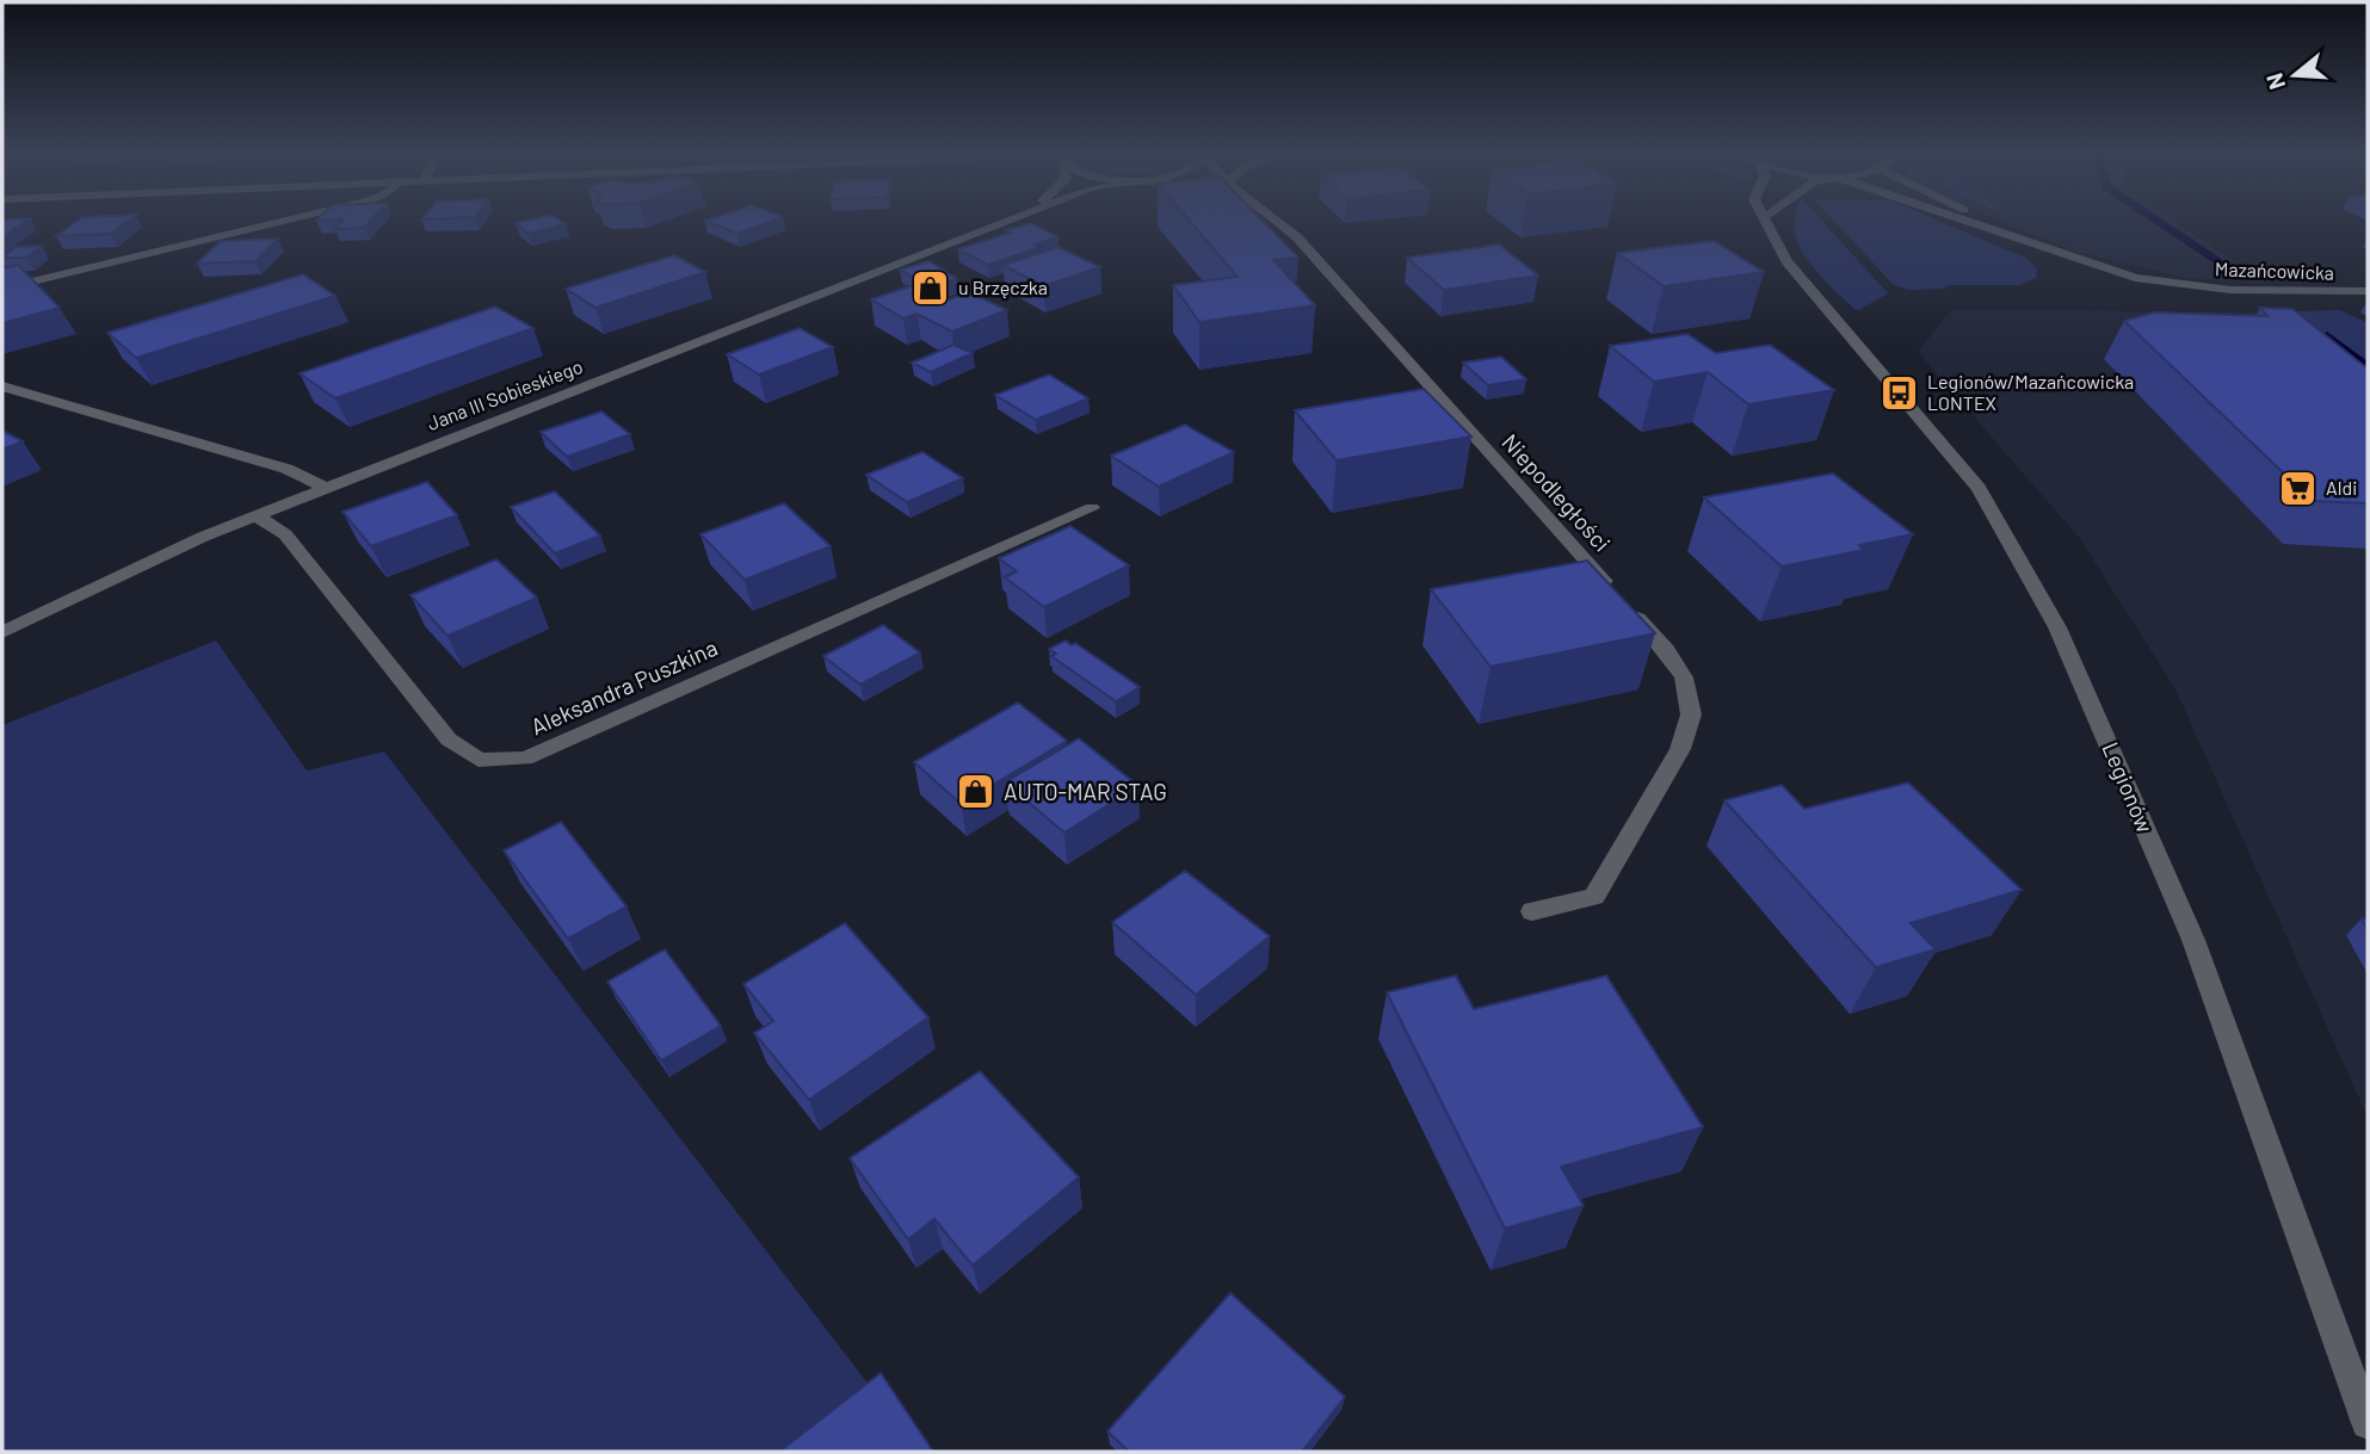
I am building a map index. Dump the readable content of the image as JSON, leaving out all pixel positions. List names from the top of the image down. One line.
{"streets":{"street":["Mazańcowicka","Jana III Sobieskiego","Niepodległości","Aleksandra Puszkina","Legionów"]},"crossings":[["Jana III Sobieskiego","Aleksandra Puszkina"]],"places":{"shop":["u Brzęczka","AUTO-MAR STAG"],"bus stop":["Legionów/Mazańcowicka LONTEX"],"supermarket":["Aldi"]},"north":"left"}
